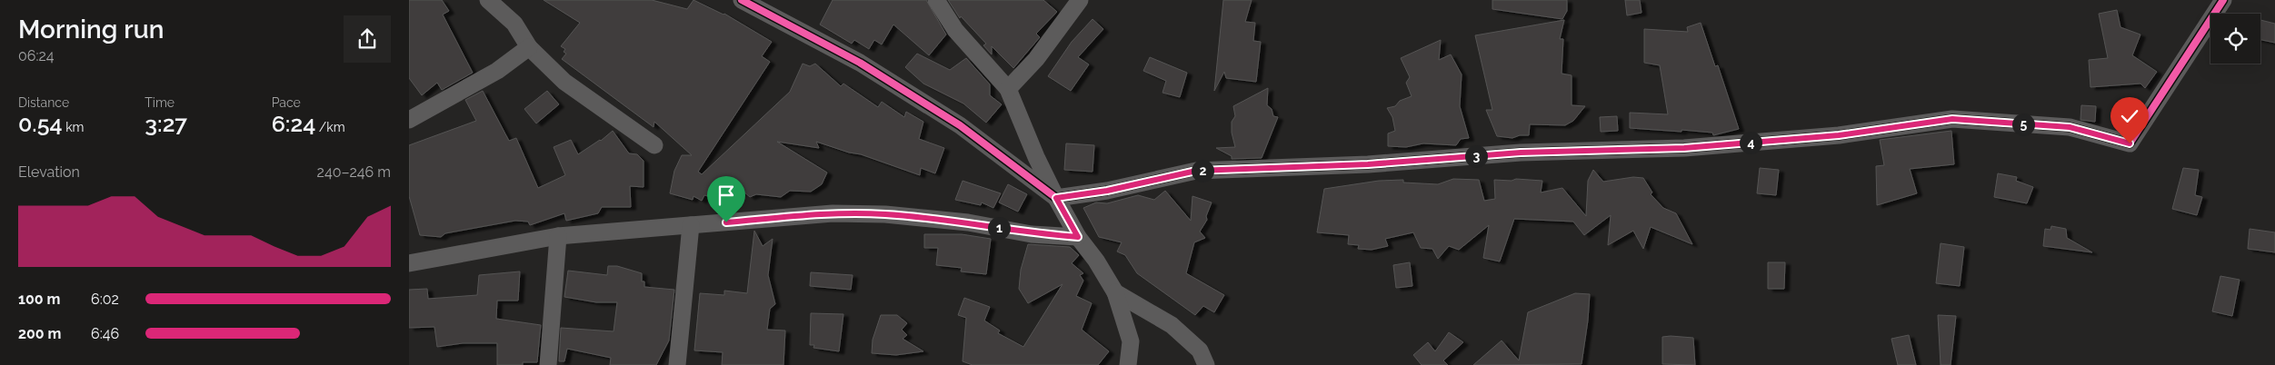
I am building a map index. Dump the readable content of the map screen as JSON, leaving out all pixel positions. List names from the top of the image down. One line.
{"page":{"heading":["Morning run","06:24"],"stats":[["Distance","0.54 km"],["Time","3:27"],["Pace","6:24 /km"]],"pins":["5","4","3","2","1"],"chart":["Elevation","240–246 m"],"list":[{"name":"100 m","note":"6:02"},{"name":"200 m","note":"6:46"}]}}
